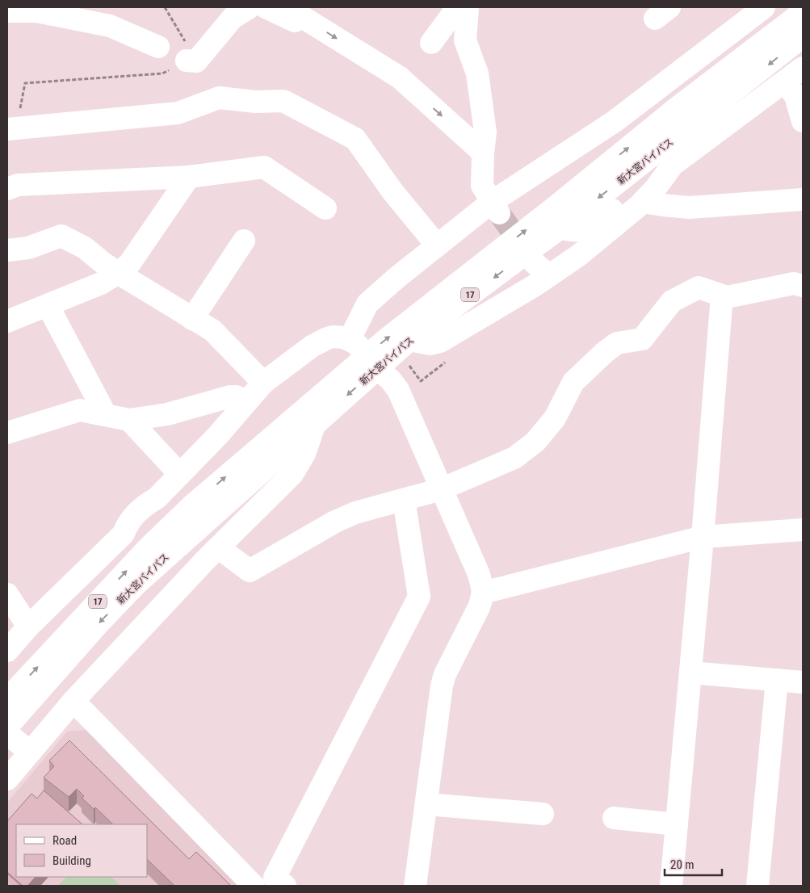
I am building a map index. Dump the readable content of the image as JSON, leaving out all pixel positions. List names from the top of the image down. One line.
{"streets":{"main road":["新大宮バイパス","17"]},"legend":["Road","Building"],"scale_bar":"20 m"}
